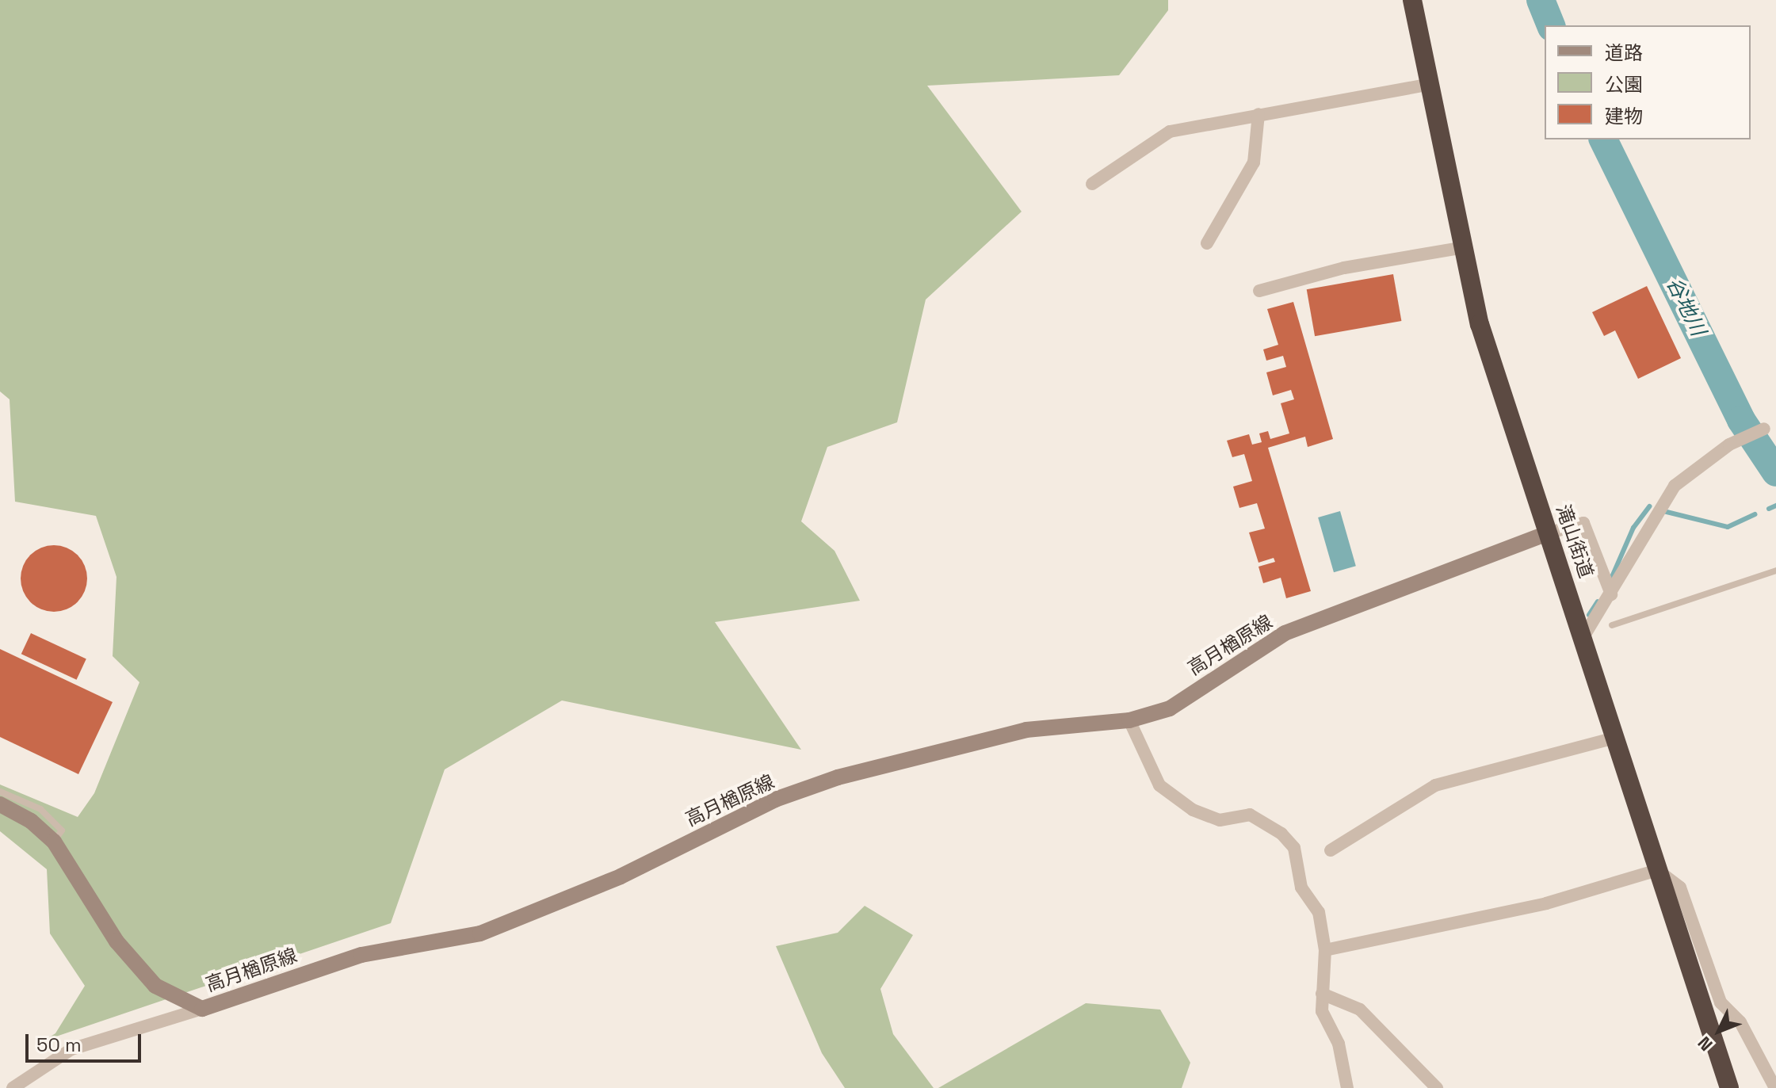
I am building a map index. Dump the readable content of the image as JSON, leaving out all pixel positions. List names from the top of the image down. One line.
{"streets":{"highway":["滝山街道"],"main road":["高月楢原線"]},"crossings":[["滝山街道","高月楢原線"]],"water":["谷地川"],"legend":["道路","公園","建物"],"scale_bar":"50 m","north":"bottom left"}
